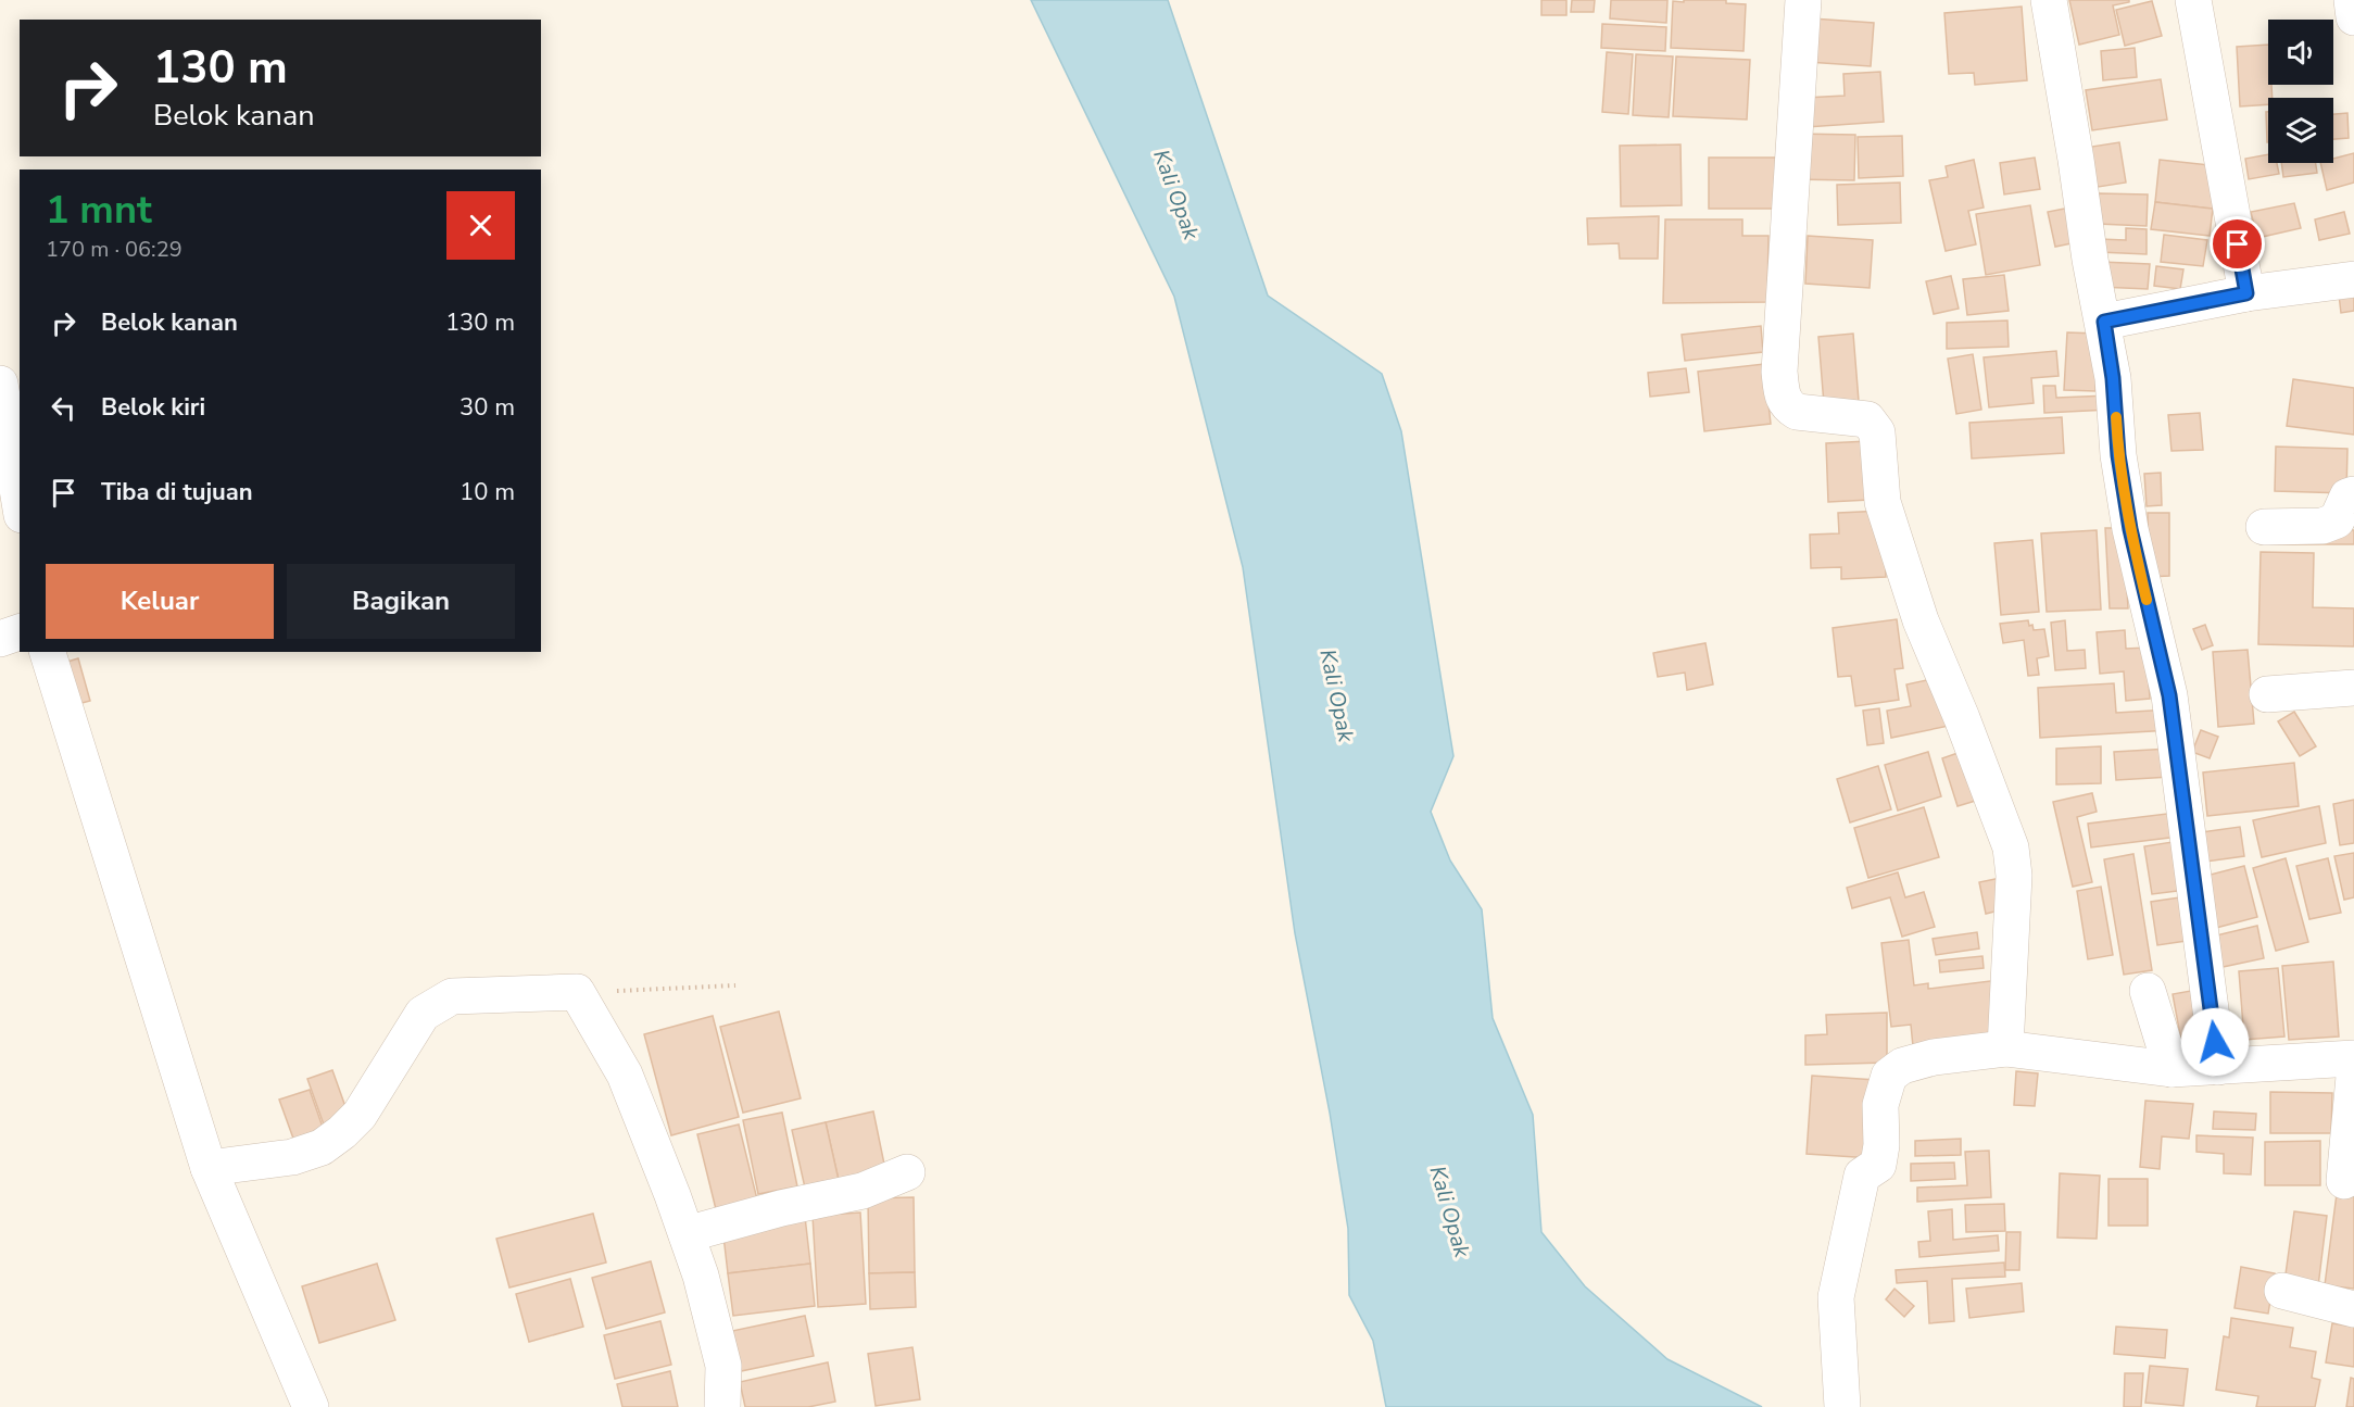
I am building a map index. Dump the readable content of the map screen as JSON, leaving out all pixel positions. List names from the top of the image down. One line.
{"water":["Kali Opak"],"page":{"turn":["130 m","Belok kanan"],"heading":["1 mnt","170 m · 06:29"],"list":[{"name":"Belok kanan","value":"130 m"},{"name":"Belok kiri","value":"30 m"},{"name":"Tiba di tujuan","value":"10 m"}],"buttons":["Keluar","Bagikan"]}}
